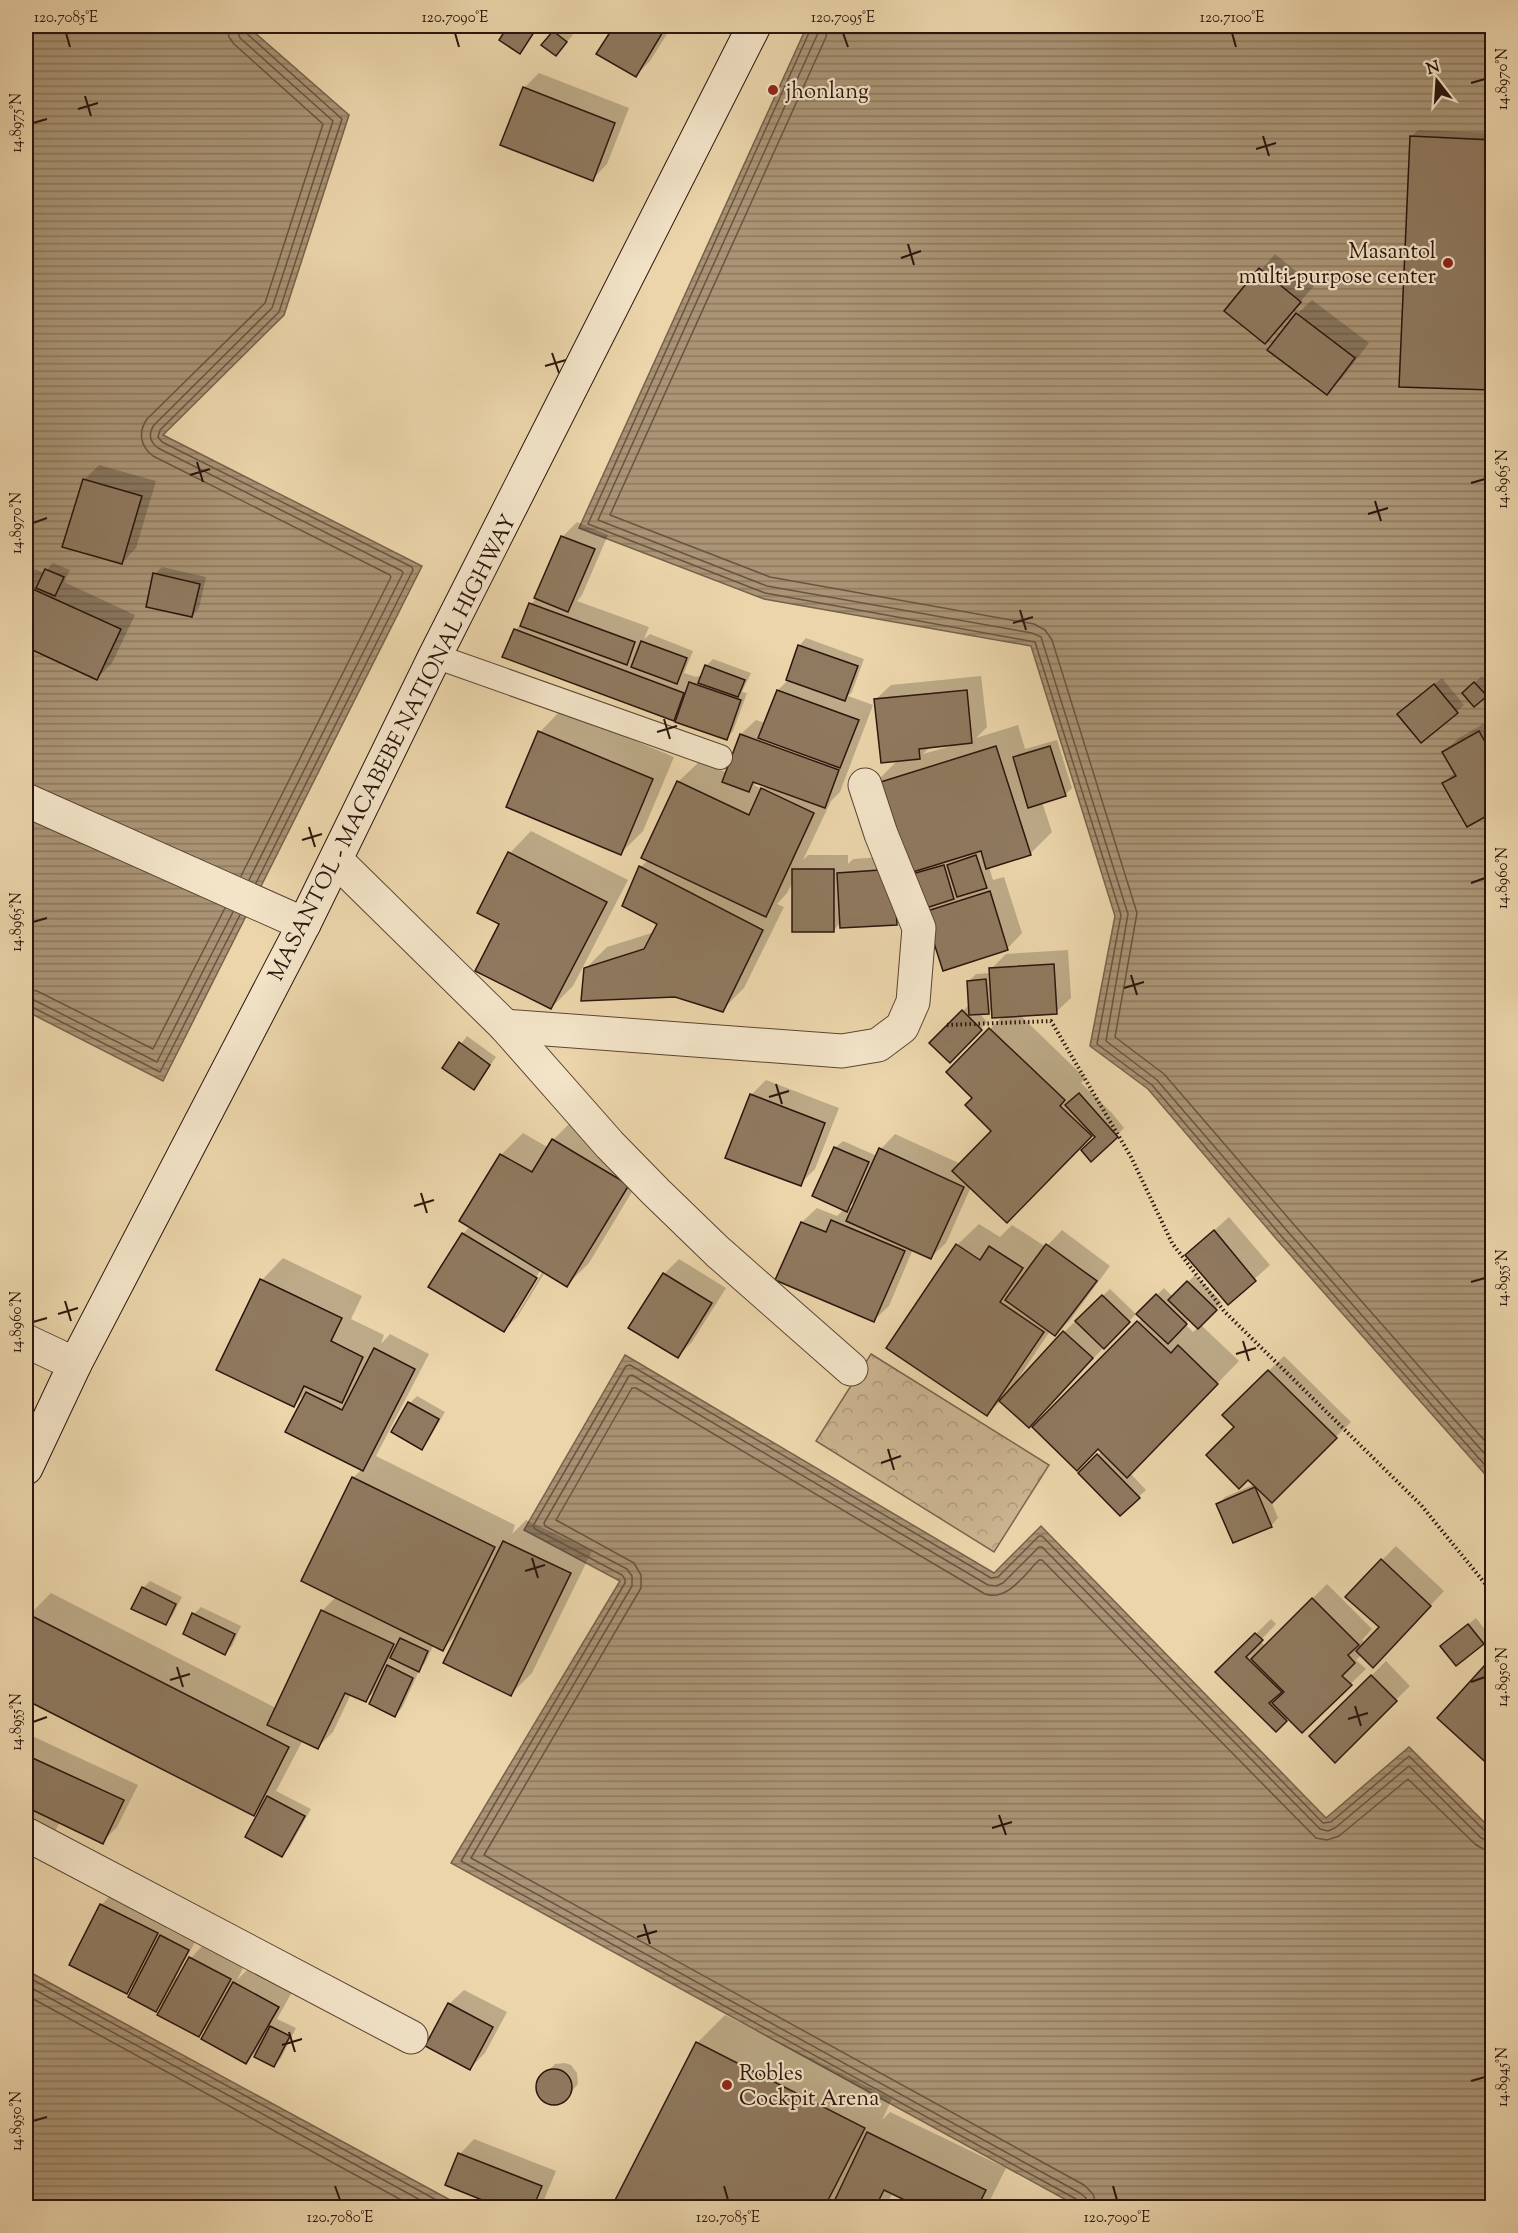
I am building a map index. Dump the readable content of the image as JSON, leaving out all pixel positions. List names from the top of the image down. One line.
{"streets":{"street":["MASANTOL - MACABEBE NATIONAL HIGHWAY"]},"places":["jhonlang","Masantol multi-purpose center","Robles Cockpit Arena"],"north":"top","coordinates":["120.7085°E","120.7090°E","120.7095°E","120.7100°E","14.8970°N","14.8975°N","14.8965°N","14.8960°N","14.8955°N","14.8950°N","14.8945°N","120.7080°E"]}
